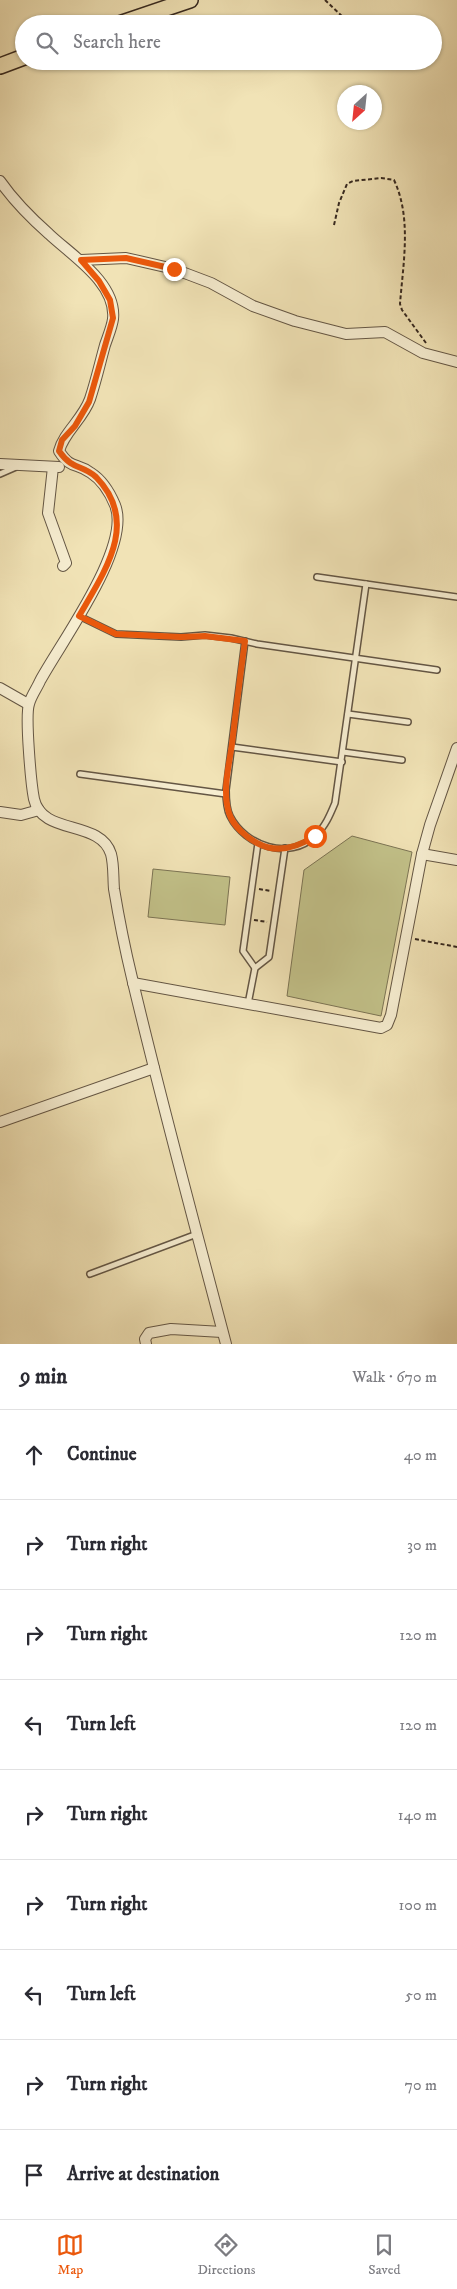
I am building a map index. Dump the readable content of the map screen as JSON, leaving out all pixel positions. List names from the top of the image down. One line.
{"north":"bottom left","page":{"search":"Search here","heading":["9 min","Walk · 670 m"],"list":[["Continue","40 m"],["Turn right","30 m"],["Turn right","120 m"],["Turn left","120 m"],["Turn right","140 m"],["Turn right","100 m"],["Turn left","50 m"],["Turn right","70 m"],"Arrive at destination"],"nav":["Map","Directions","Saved"]}}
